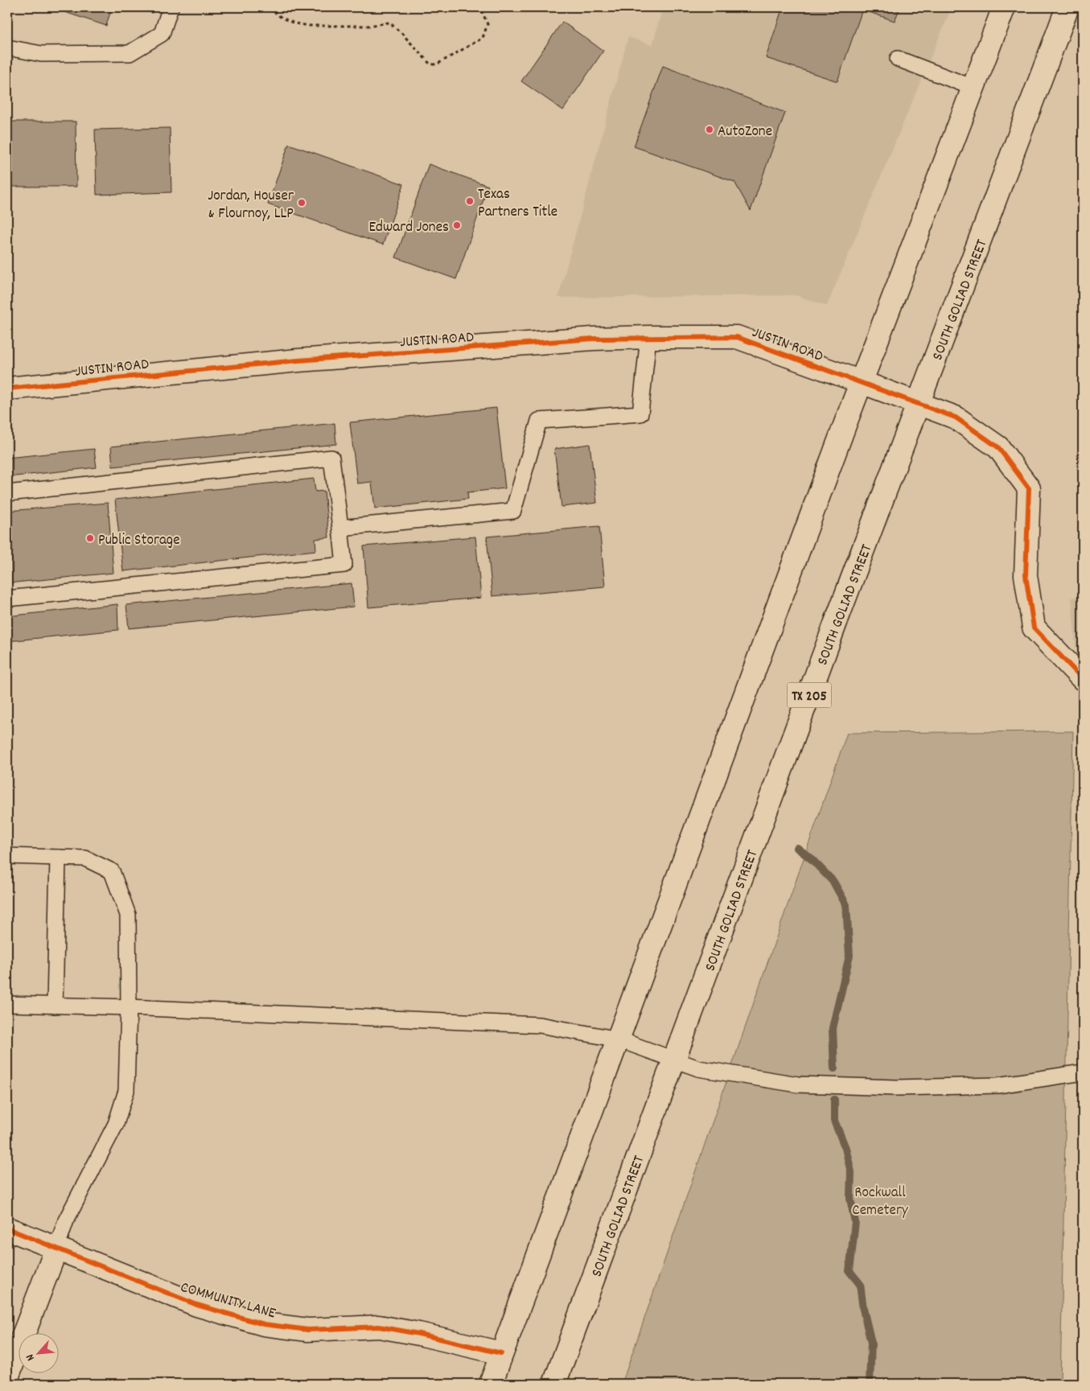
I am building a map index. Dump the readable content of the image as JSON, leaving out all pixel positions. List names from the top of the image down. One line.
{"streets":{"main road":["SOUTH GOLIAD STREET","JUSTIN ROAD","TX 205","COMMUNITY LANE"]},"crossings":[["SOUTH GOLIAD STREET","JUSTIN ROAD"]],"parks":["Rockwall Cemetery"],"places":["AutoZone","Texas Partners Title","Jordan, Houser & Flournoy, LLP","Edward Jones","Public Storage"],"north":"bottom left"}
